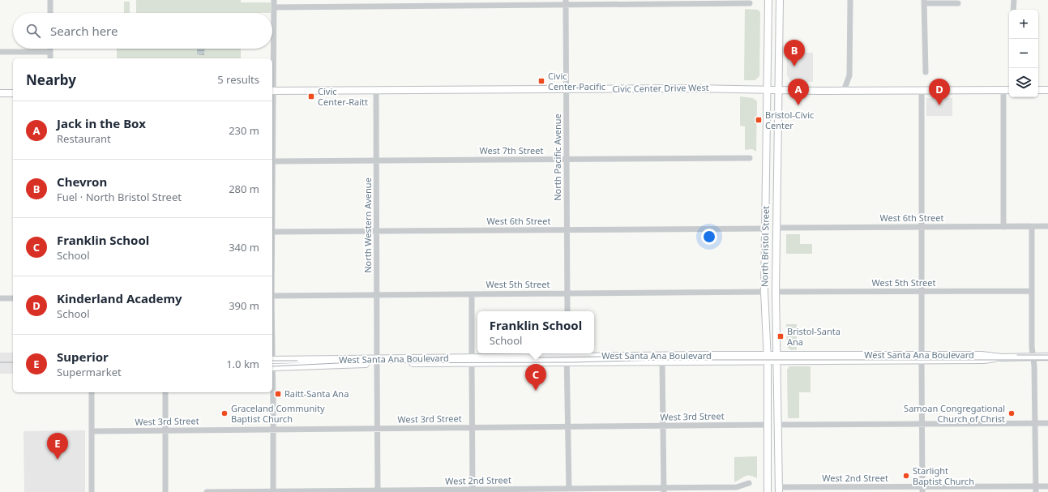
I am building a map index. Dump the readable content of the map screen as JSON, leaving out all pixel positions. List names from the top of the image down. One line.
{"streets":{"main road":["Civic Center Drive West","North Bristol Street","West Santa Ana Boulevard"],"street":["West 7th Street","North Pacific Avenue","West 6th Street","North Western Avenue","West 5th Street","West 3rd Street","West 2nd Street"]},"crossings":[["Civic Center Drive West","North Pacific Avenue"],["Civic Center Drive West","North Western Avenue"],["Civic Center Drive West","North Bristol Street"],["West 7th Street","North Pacific Avenue"],["West 7th Street","North Western Avenue"],["North Pacific Avenue","West 6th Street"],["North Pacific Avenue","West 5th Street"],["West 6th Street","North Western Avenue"],["West 6th Street","North Bristol Street"],["North Western Avenue","West 5th Street"],["North Western Avenue","West Santa Ana Boulevard"],["North Western Avenue","West 3rd Street"],["North Western Avenue","West 2nd Street"],["North Bristol Street","West 5th Street"],["North Bristol Street","West Santa Ana Boulevard"],["North Bristol Street","West 3rd Street"],["North Bristol Street","West 2nd Street"]],"places":{"transit":["Civic Center-Pacific","Civic Center-Raitt","Bristol-Civic Center","Bristol-Santa Ana","Raitt-Santa Ana"],"other":["Graceland Community Baptist Church","Samoan Congregational Church of Christ","Starlight Baptist Church"]},"page":{"map_buttons":["+","−"],"search":"Search here","pins":["B","A","D","C","E"],"heading":["Nearby","5 results"],"list":[{"mark":"A","name":"Jack in the Box","note":"Restaurant","value":"230 m"},{"mark":"B","name":"Chevron","note":"Fuel · North Bristol Street","value":"280 m"},{"mark":"C","name":"Franklin School","note":"School","value":"340 m"},{"mark":"D","name":"Kinderland Academy","note":"School","value":"390 m"},{"mark":"E","name":"Superior","note":"Supermarket","value":"1.0 km"}],"popup":["Franklin School","School"]}}
